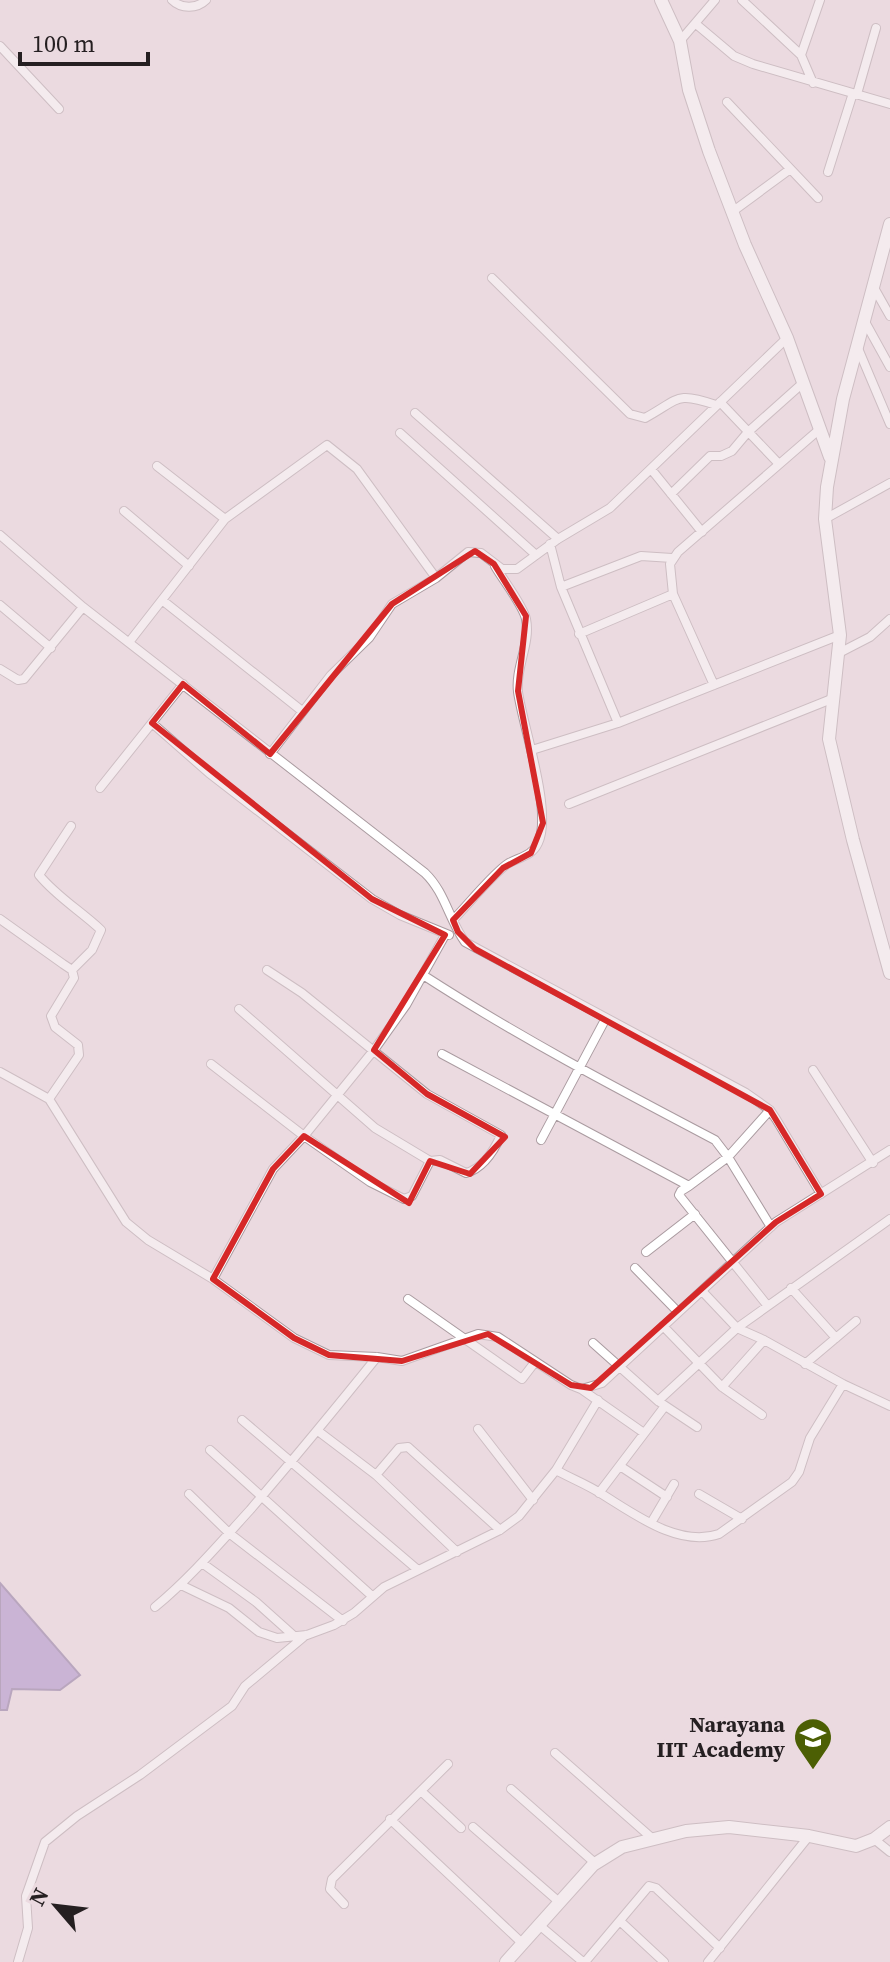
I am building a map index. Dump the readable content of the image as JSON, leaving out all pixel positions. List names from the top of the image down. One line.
{"places":{"school or university":["Narayana IIT Academy"]},"scale_bar":"100 m","north":"top left"}
